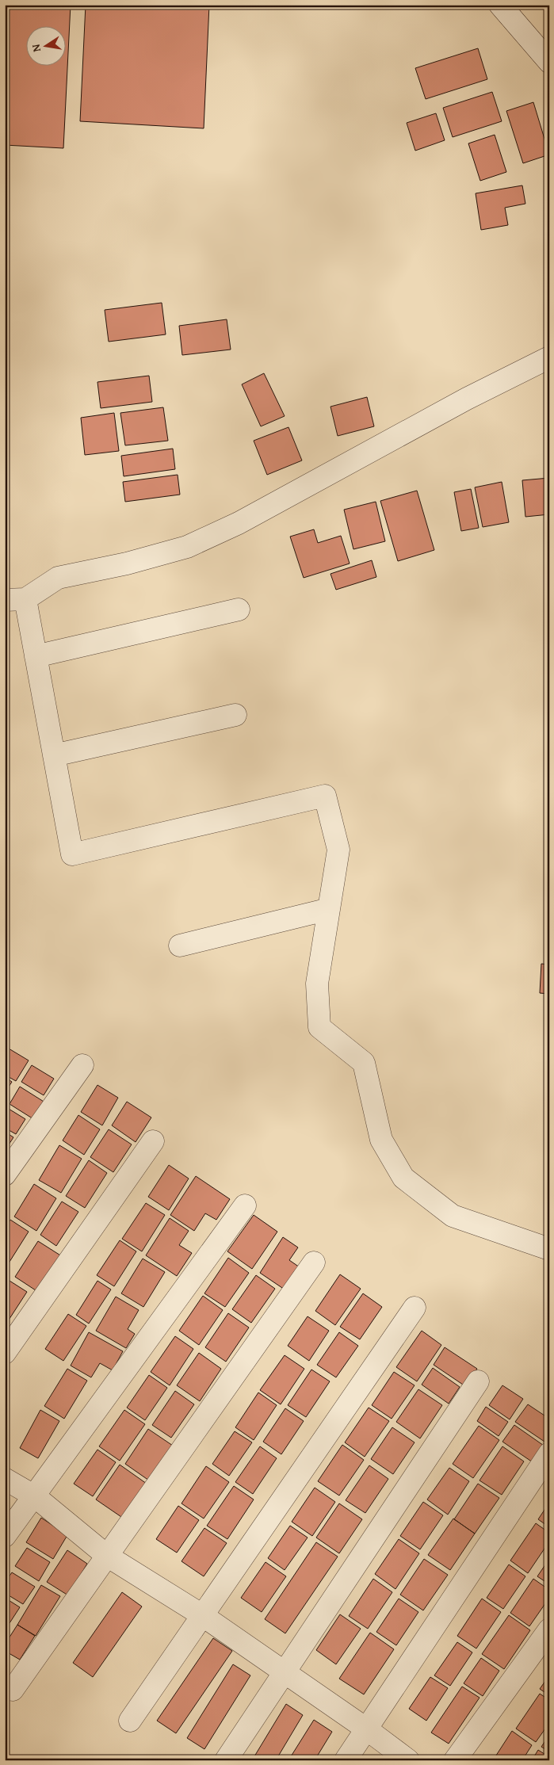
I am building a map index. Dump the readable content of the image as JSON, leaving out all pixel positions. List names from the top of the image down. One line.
{"north":"left"}
